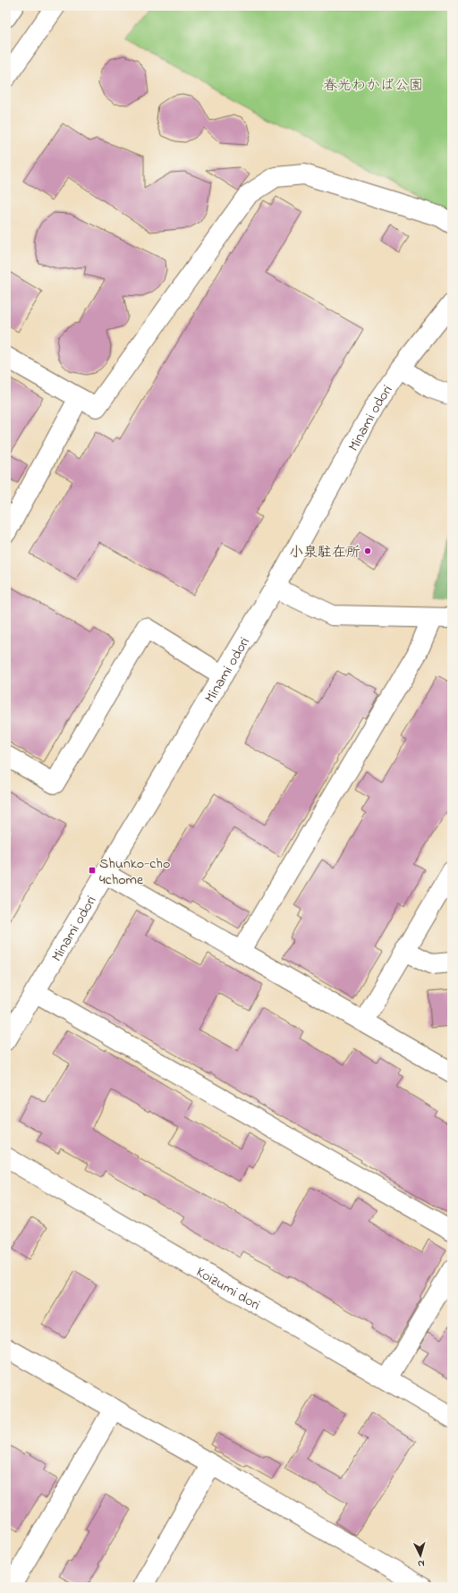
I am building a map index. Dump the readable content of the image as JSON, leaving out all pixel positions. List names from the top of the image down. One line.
{"streets":{"street":["Minami odori","Koizumi dori"]},"parks":["春光わかば公園"],"places":{"other":["小泉駐在所"],"transit":["Shunko-cho 4chome"]},"north":"bottom"}
